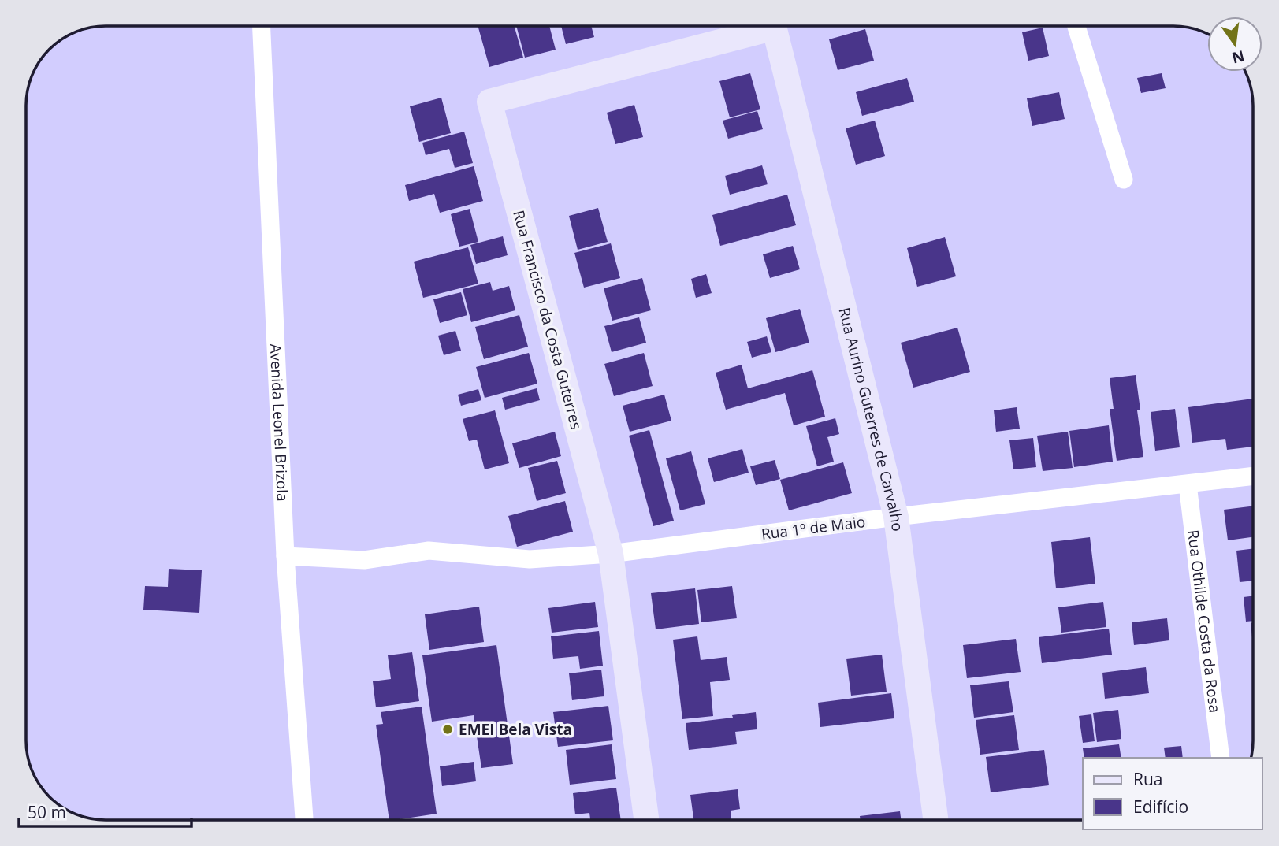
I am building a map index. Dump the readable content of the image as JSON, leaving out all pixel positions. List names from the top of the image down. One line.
{"streets":{"street":["Rua Francisco da Costa Guterres","Rua Aurino Guterres de Carvalho","Avenida Leonel Brizola","Rua 1º de Maio","Rua Othilde Costa da Rosa"]},"crossings":[["Rua Francisco da Costa Guterres","Rua 1º de Maio"],["Rua Aurino Guterres de Carvalho","Rua 1º de Maio"],["Avenida Leonel Brizola","Rua 1º de Maio"],["Rua 1º de Maio","Rua Othilde Costa da Rosa"]],"places":["EMEI Bela Vista"],"legend":["Rua","Edifício"],"scale_bar":"50 m","north":"bottom"}
